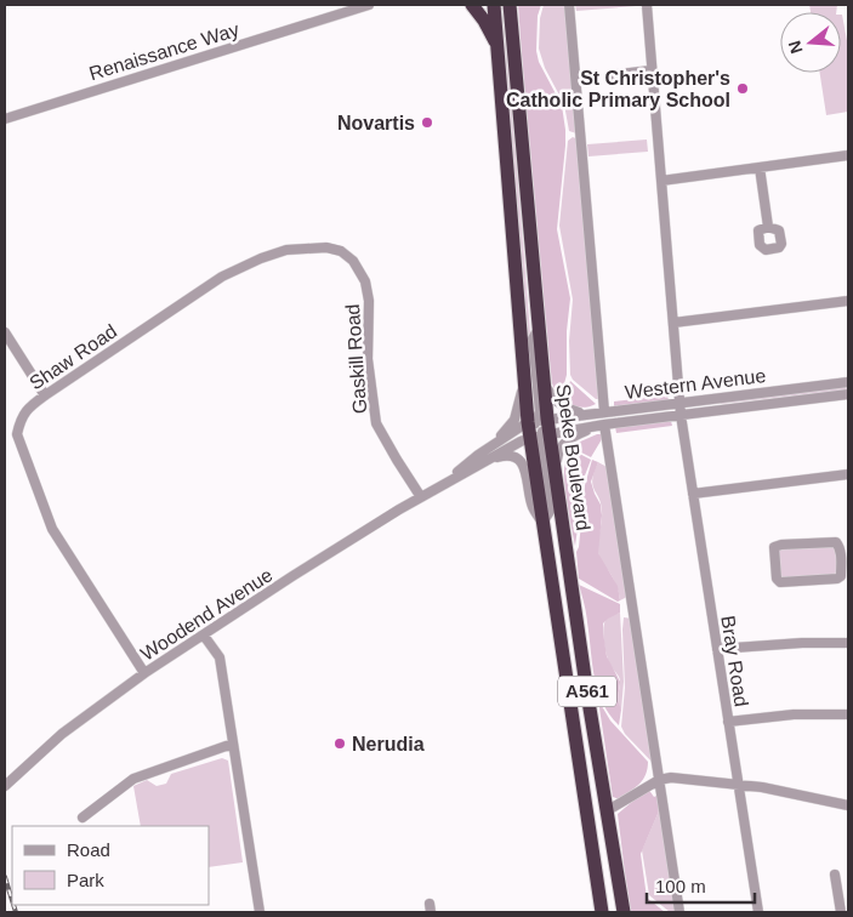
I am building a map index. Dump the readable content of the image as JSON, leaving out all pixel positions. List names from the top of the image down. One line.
{"streets":{"highway":["Speke Boulevard","A561"],"street":["Renaissance Way","Shaw Road","Gaskill Road","Western Avenue","Woodend Avenue","Bray Road"]},"crossings":[["Shaw Road","Gaskill Road"],["Shaw Road","Woodend Avenue"],["Gaskill Road","Woodend Avenue"],["Western Avenue","Speke Boulevard"],["Western Avenue","Woodend Avenue"],["Western Avenue","Bray Road"],["Western Avenue","A561"],["Speke Boulevard","Woodend Avenue"],["Speke Boulevard","A561"],["Woodend Avenue","A561"]],"places":["St Christopher's Catholic Primary School","Novartis","Nerudia"],"legend":["Road","Park"],"scale_bar":"100 m","north":"left"}
